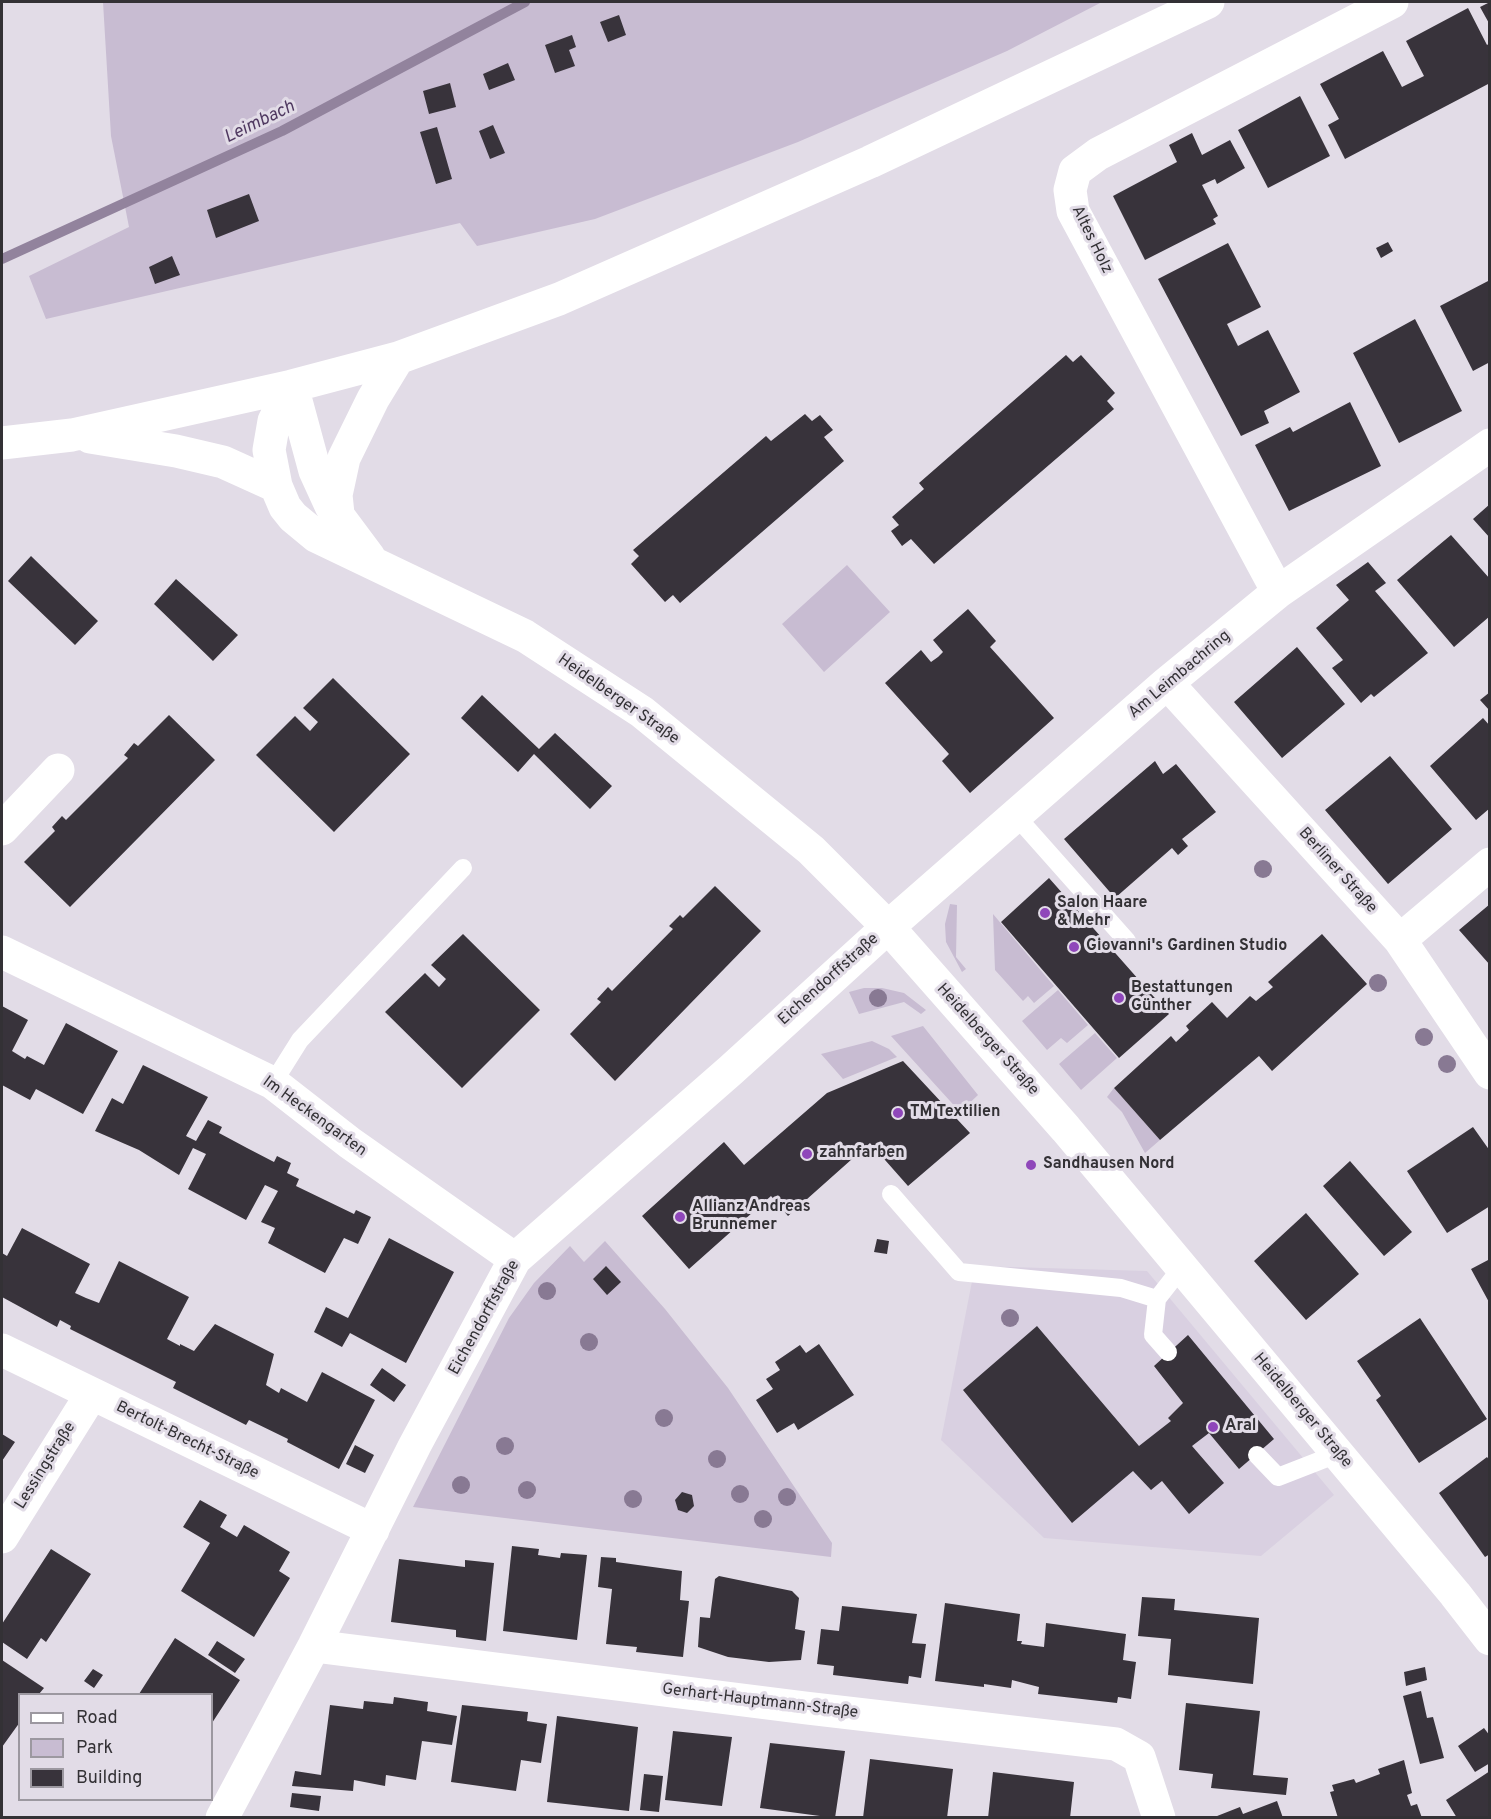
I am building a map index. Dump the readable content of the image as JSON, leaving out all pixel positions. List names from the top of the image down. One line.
{"streets":{"street":["Altes Holz","Am Leimbachring","Heidelberger Straße","Berliner Straße","Eichendorffstraße","Im Heckengarten","Bertolt-Brecht-Straße","Lessingstraße","Gerhart-Hauptmann-Straße"]},"crossings":[["Altes Holz","Am Leimbachring"],["Am Leimbachring","Heidelberger Straße"],["Am Leimbachring","Berliner Straße"],["Am Leimbachring","Eichendorffstraße"],["Heidelberger Straße","Eichendorffstraße"],["Eichendorffstraße","Im Heckengarten"],["Eichendorffstraße","Bertolt-Brecht-Straße"],["Eichendorffstraße","Gerhart-Hauptmann-Straße"],["Bertolt-Brecht-Straße","Lessingstraße"]],"water":["Leimbach"],"places":["Salon Haare & Mehr","Giovanni's Gardinen Studio","Bestattungen Günther","TM Textilien","zahnfarben","Sandhausen Nord","Allianz Andreas Brunnemer","Aral"],"legend":["Road","Park","Building"]}
